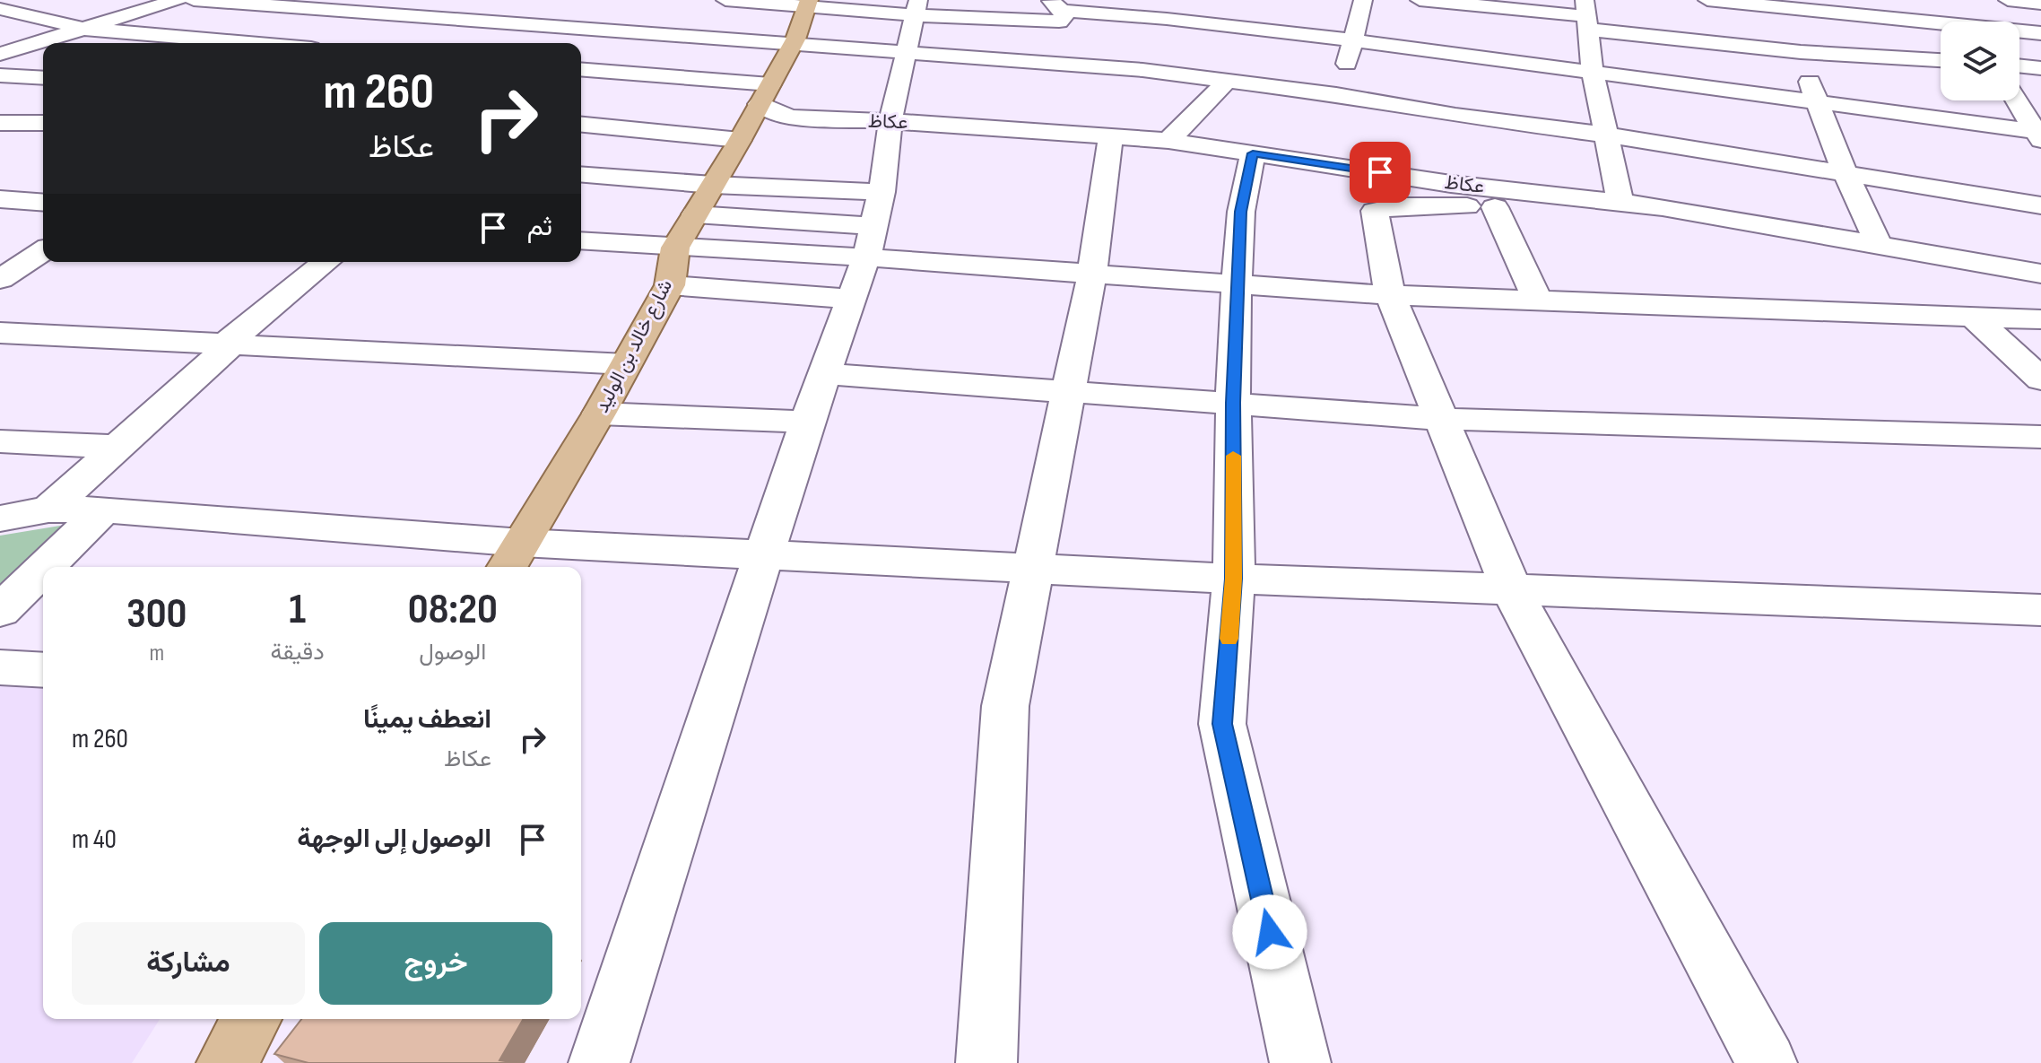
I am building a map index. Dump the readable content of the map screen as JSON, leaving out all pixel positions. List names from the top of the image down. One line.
{"streets":{"main road":["شارع خالد بن الوليد"],"street":["عكاظ"]},"crossings":[["عكاظ","شارع خالد بن الوليد"]],"page":{"turn":["260 m","عكاظ"],"then":"ثم","eta":["08:20","الوصول","1","دقيقة","300","m"],"list":[{"name":"انعطف يمينًا","note":"عكاظ","value":"260 m"},{"name":"الوصول إلى الوجهة","value":"40 m"}],"buttons":["خروج","مشاركة"]}}
